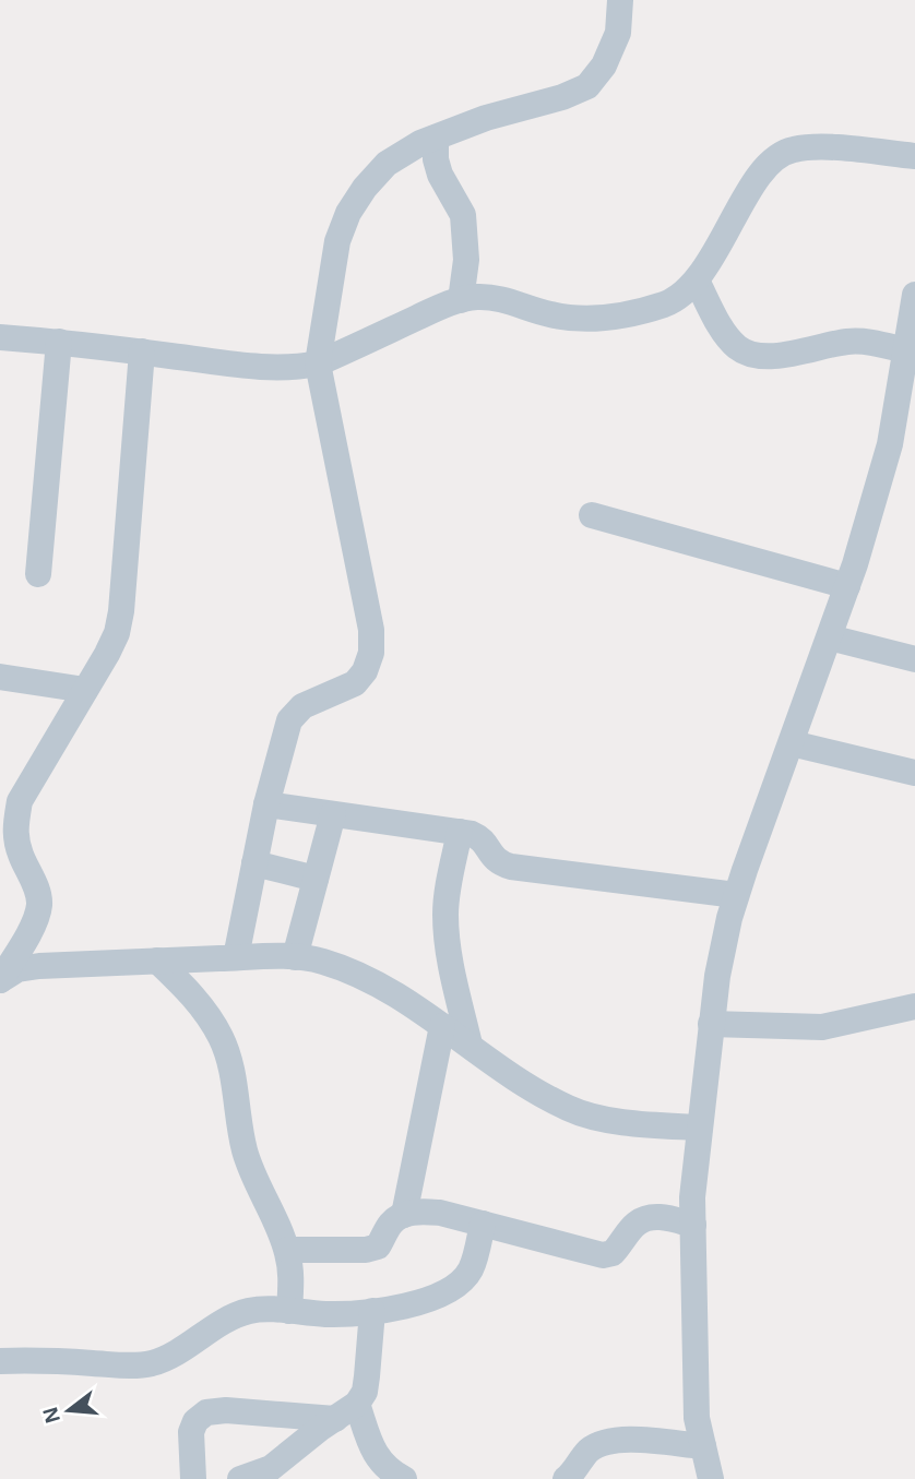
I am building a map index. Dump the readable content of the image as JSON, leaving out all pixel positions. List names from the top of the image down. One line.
{"north":"left"}
